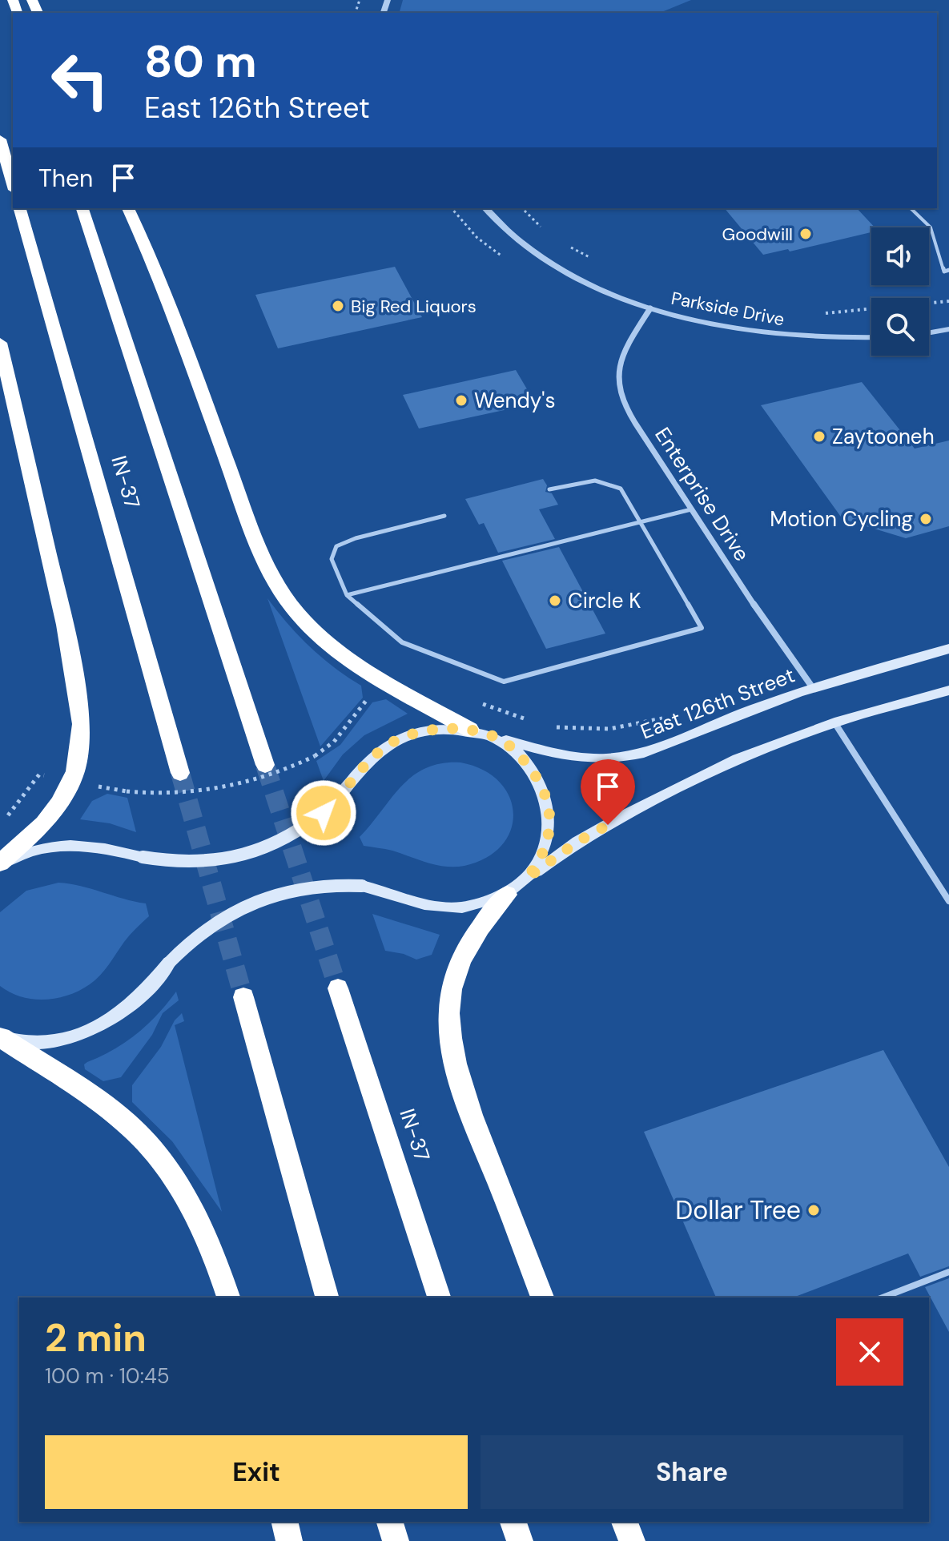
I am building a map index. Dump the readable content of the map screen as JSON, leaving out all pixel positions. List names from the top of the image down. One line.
{"streets":{"highway":["IN-37"],"main road":["East 126th Street"],"street":["Parkside Drive","Enterprise Drive"]},"crossings":[["Parkside Drive","Enterprise Drive"],["Enterprise Drive","East 126th Street"]],"places":["Goodwill","Big Red Liquors","Wendy's","Zaytooneh","Motion Cycling","Circle K","Dollar Tree"],"page":{"turn":["80 m","East 126th Street"],"then":"Then","heading":["2 min","100 m · 10:45"],"buttons":["Exit","Share"]}}
